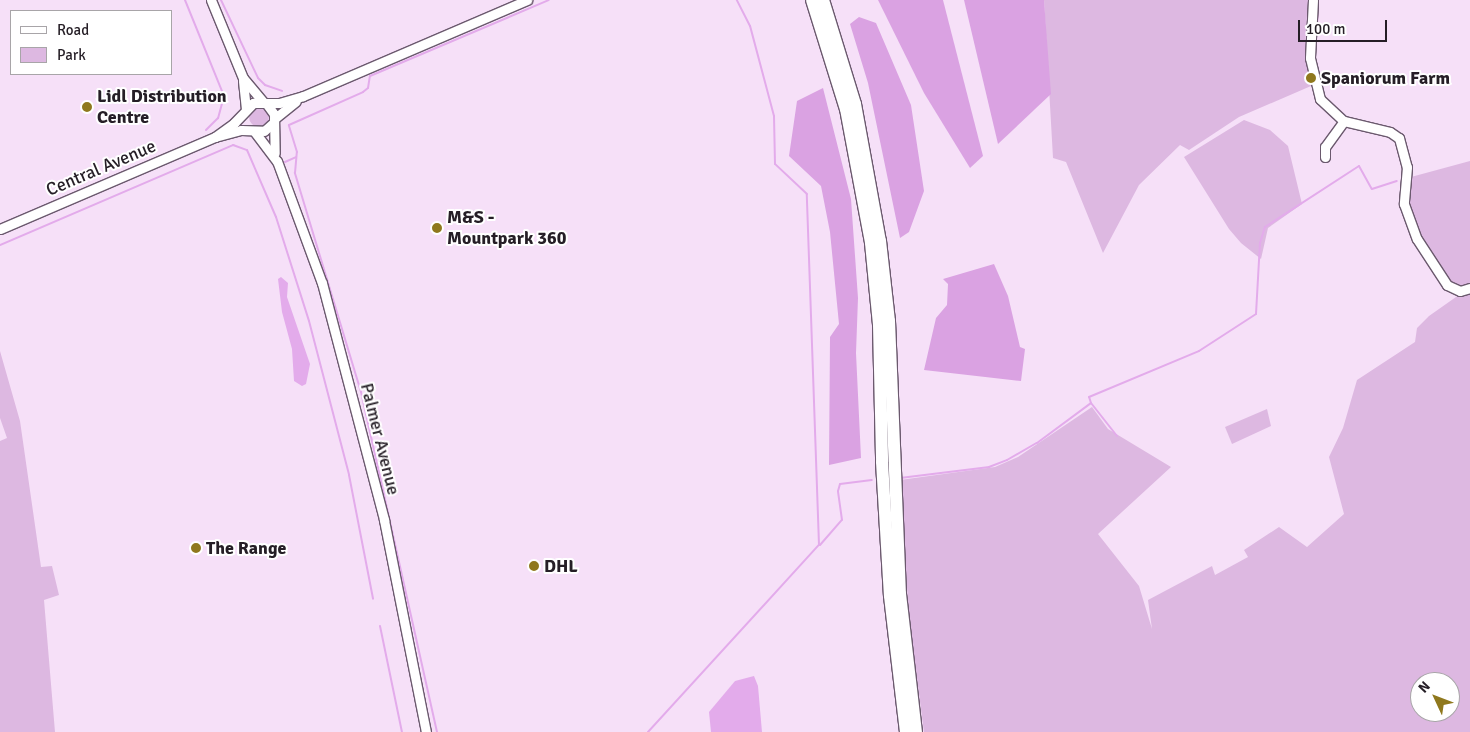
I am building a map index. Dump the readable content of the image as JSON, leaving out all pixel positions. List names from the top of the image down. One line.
{"streets":{"street":["Central Avenue","Palmer Avenue"]},"places":["Spaniorum Farm","Lidl Distribution Centre","M&S - Mountpark 360","The Range","DHL"],"legend":["Road","Park"],"scale_bar":"100 m","north":"top left"}
